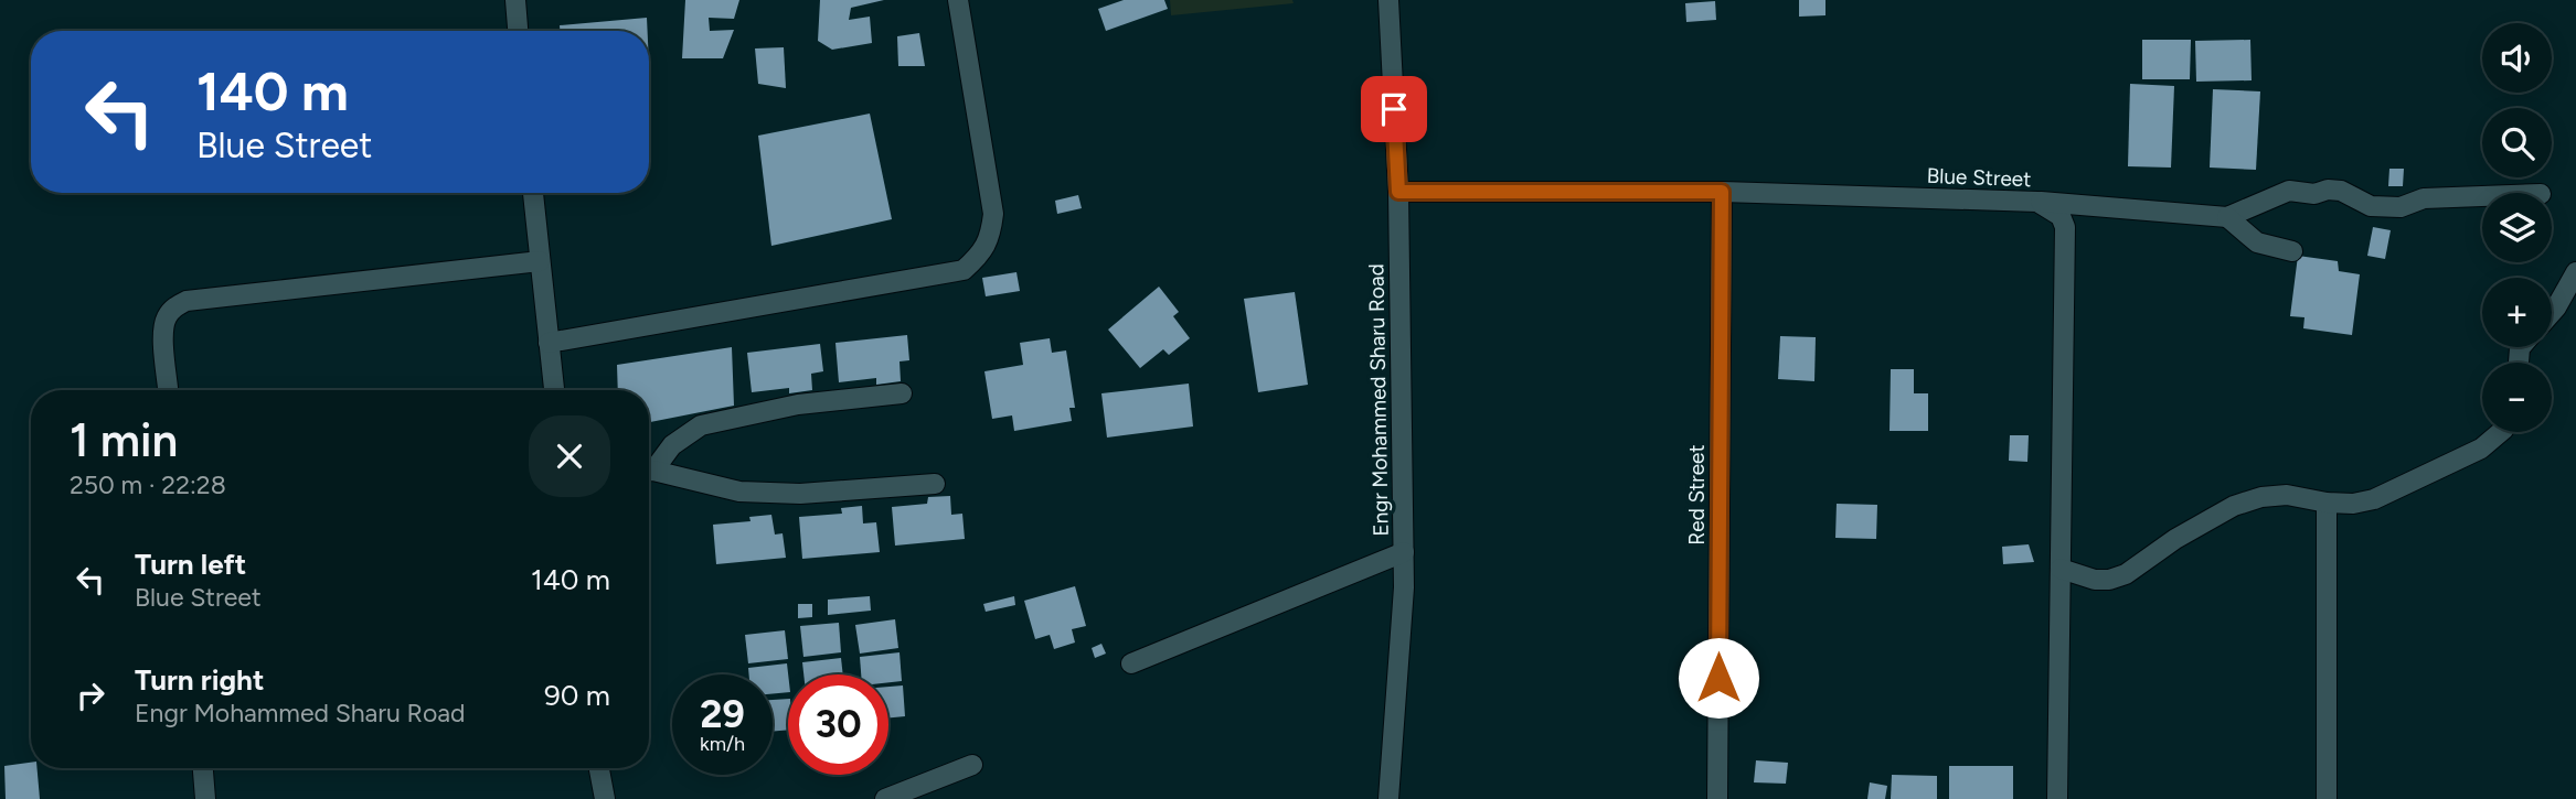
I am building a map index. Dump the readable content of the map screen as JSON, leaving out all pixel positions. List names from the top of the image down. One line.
{"streets":{"street":["Blue Street","Engr Mohammed Sharu Road","Red Street"]},"crossings":[["Blue Street","Engr Mohammed Sharu Road"],["Blue Street","Red Street"]],"page":{"map_buttons":["+","−"],"turn":["140 m","Blue Street"],"heading":["1 min","250 m · 22:28"],"list":[{"name":"Turn left","note":"Blue Street","value":"140 m"},{"name":"Turn right","note":"Engr Mohammed Sharu Road","value":"90 m"}],"speed":"29 km/h","limit":"30"}}
